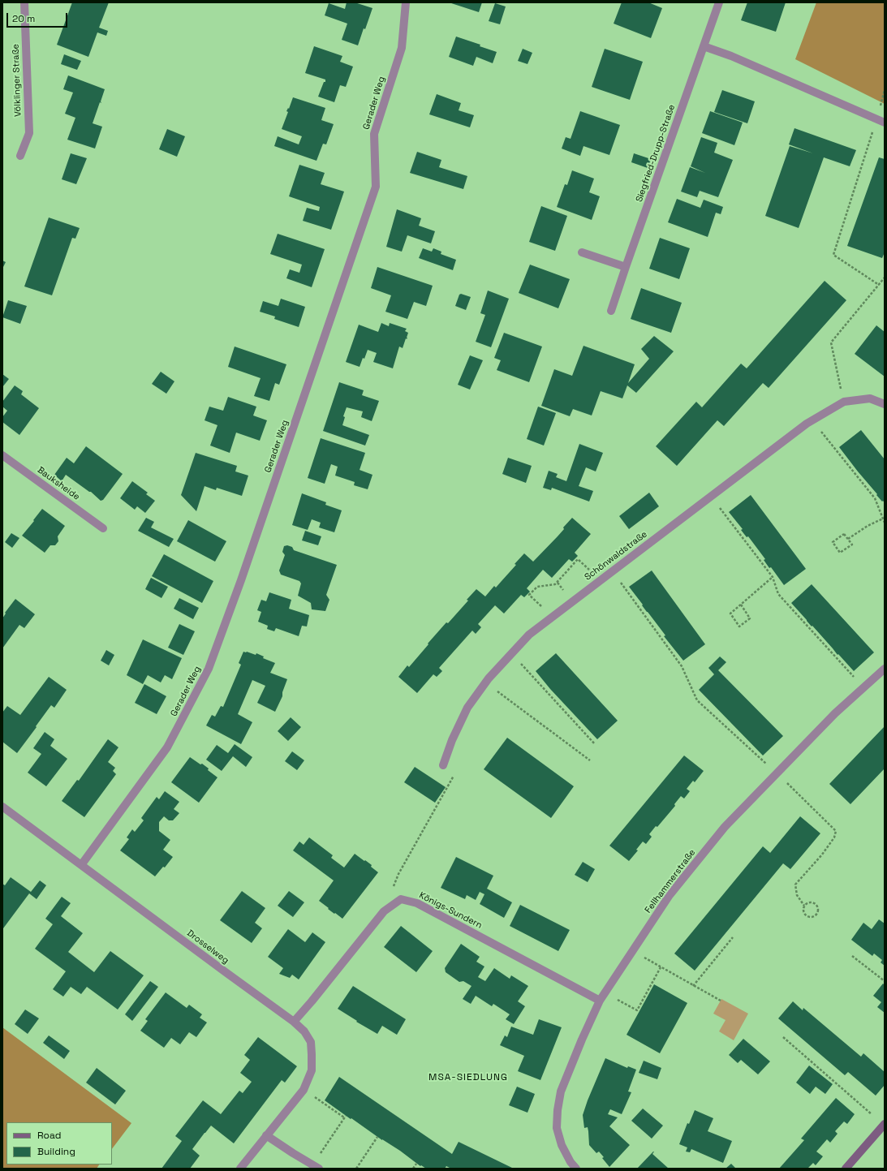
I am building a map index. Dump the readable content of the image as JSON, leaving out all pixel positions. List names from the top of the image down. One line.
{"streets":{"street":["Völklinger Straße","Gerader Weg","Siegfried-Drupp-Straße","Bauksheide","Schönwaldstraße","Fellhammerstraße","Königs-Sundern","Drosselweg"]},"crossings":[["Gerader Weg","Drosselweg"],["Fellhammerstraße","Königs-Sundern"],["Königs-Sundern","Drosselweg"]],"districts":["MSA-SIEDLUNG"],"legend":["Road","Building"],"scale_bar":"20 m"}
